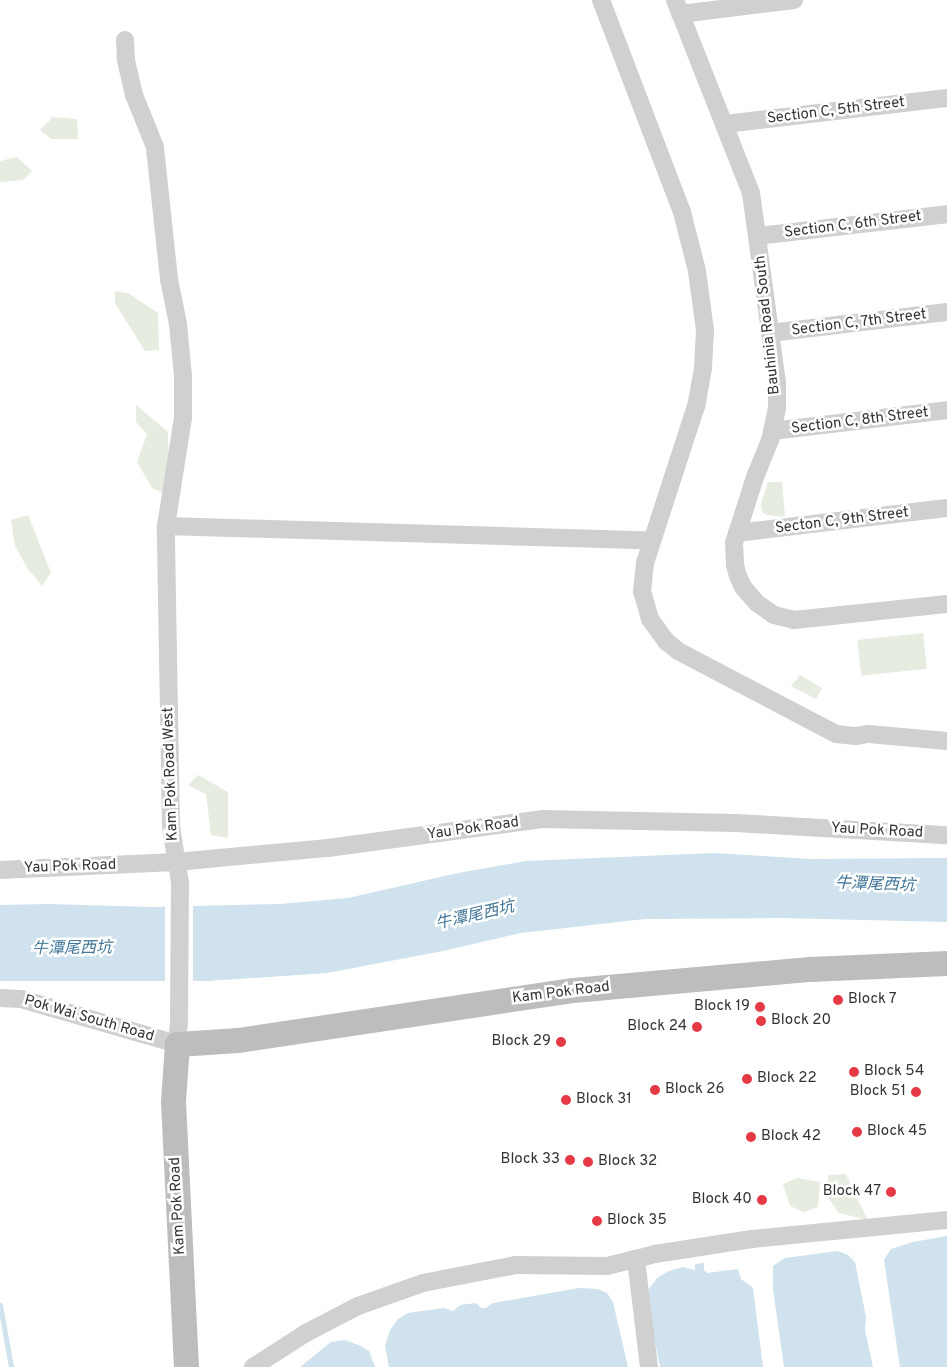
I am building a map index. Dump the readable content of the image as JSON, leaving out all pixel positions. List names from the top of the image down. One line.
{"streets":{"street":["Section C, 5th Street","Section C, 6th Street","Section C, 7th Street","Bauhinia Road South","Section C, 8th Street","Secton C, 9th Street","Kam Pok Road West","Yau Pok Road","Kam Pok Road","Pok Wai South Road"]},"crossings":[["Section C, 5th Street","Bauhinia Road South"],["Section C, 6th Street","Bauhinia Road South"],["Section C, 7th Street","Bauhinia Road South"],["Bauhinia Road South","Section C, 8th Street"],["Bauhinia Road South","Secton C, 9th Street"],["Kam Pok Road West","Yau Pok Road"],["Kam Pok Road West","Kam Pok Road"],["Kam Pok Road West","Pok Wai South Road"],["Kam Pok Road","Pok Wai South Road"]],"water":["牛潭尾西坑"],"places":["Block 7","Block 19","Block 20","Block 24","Block 29","Block 54","Block 22","Block 26","Block 51","Block 31","Block 45","Block 42","Block 33","Block 32","Block 47","Block 40","Block 35"]}
